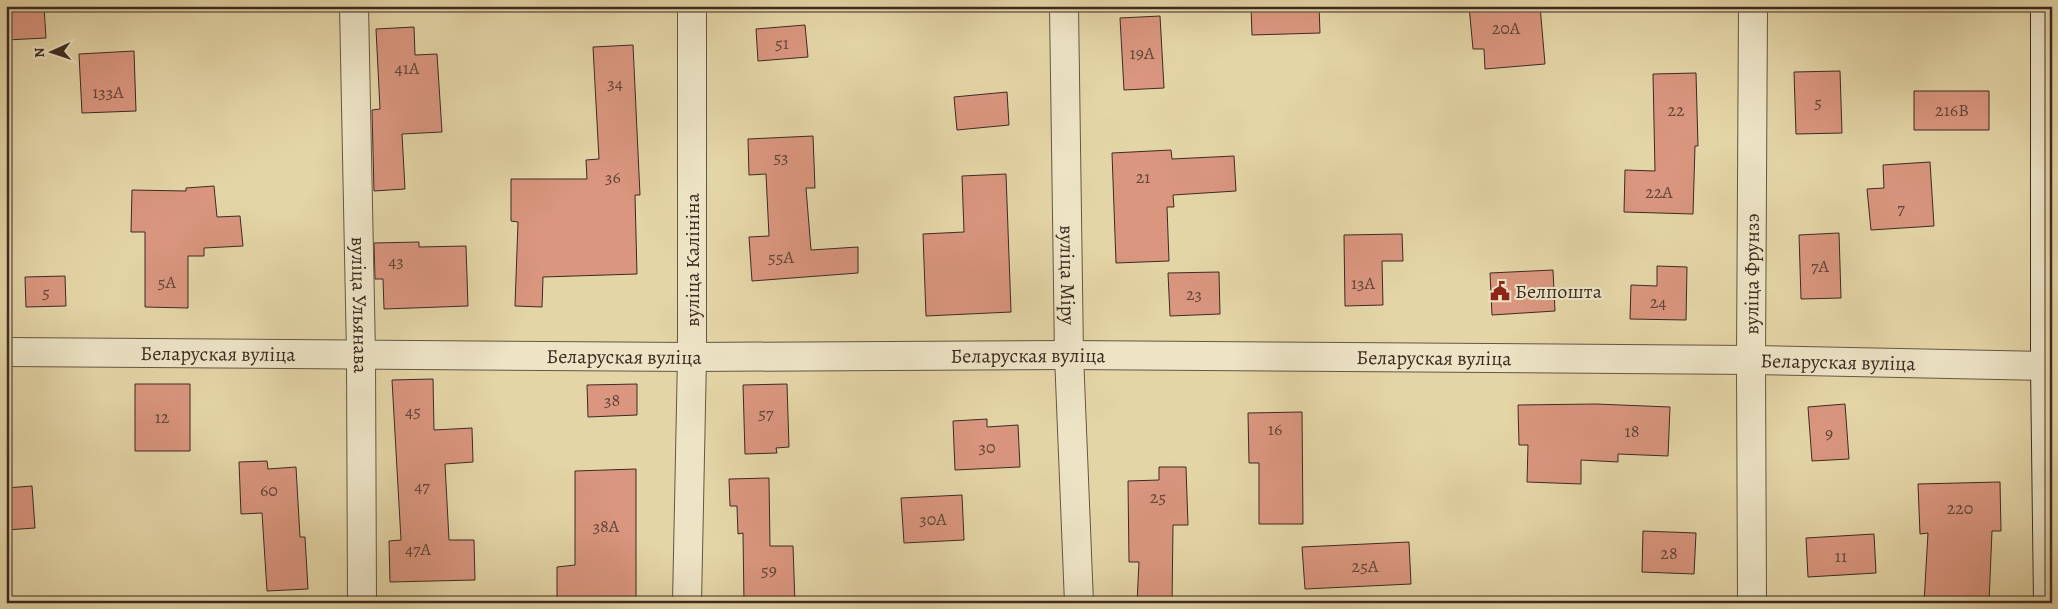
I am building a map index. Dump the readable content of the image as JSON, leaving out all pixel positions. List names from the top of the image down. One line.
{"streets":{"street":["вуліца Калініна","вуліца Фрунзэ","вуліца Міру","вуліца Ульянава","Беларуская вуліца"]},"crossings":[["вуліца Калініна","Беларуская вуліца"],["вуліца Фрунзэ","Беларуская вуліца"],["вуліца Міру","Беларуская вуліца"],["вуліца Ульянава","Беларуская вуліца"]],"places":{"public building":["Белпошта"]},"house_numbers":["20А","51","19А","41А","34","133А","5","22","216В","53","36","21","22А","7","55А","43","7А","5А","13А","5","23","24","38","45","57","12","16","18","9","30","47","60","25","220","30А","38А","47А","28","11","25А","59"],"north":"left"}
